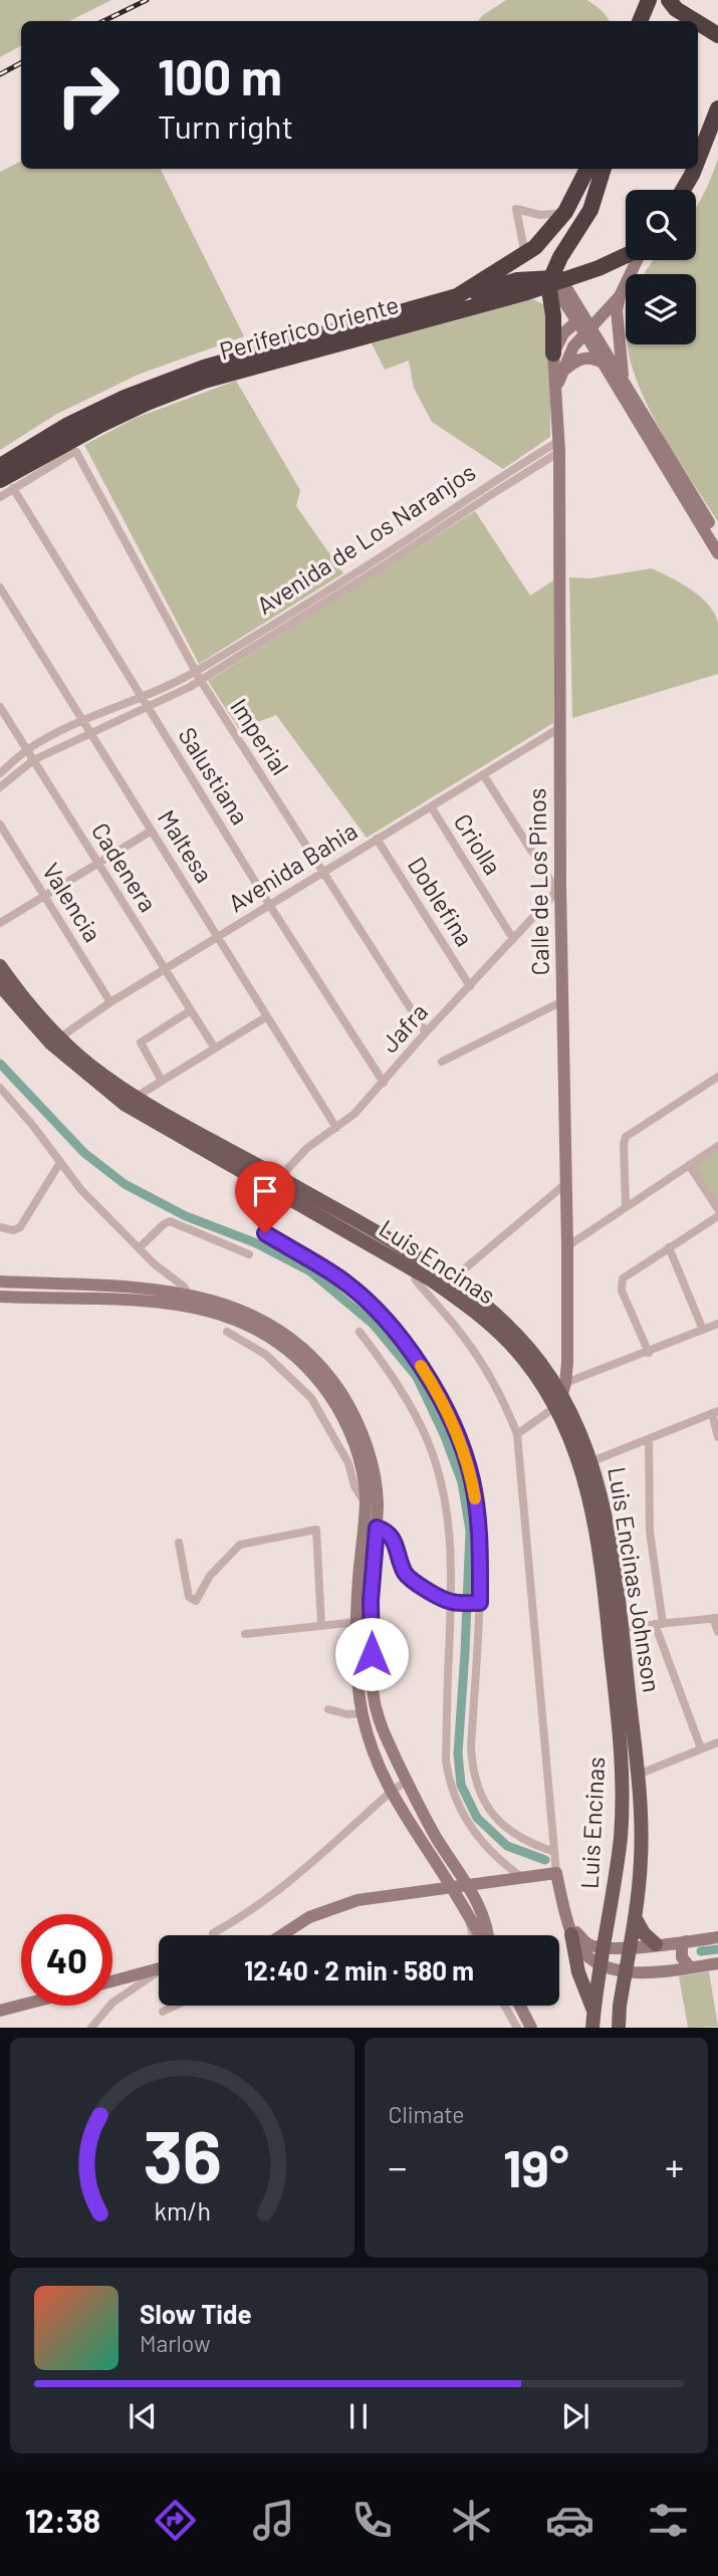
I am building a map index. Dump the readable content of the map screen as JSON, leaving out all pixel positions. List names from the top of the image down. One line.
{"streets":{"highway":["Periferico Oriente"],"main road":["Luis Encinas","Luis Encinas Johnson"],"street":["Avenida de Los Naranjos","Imperial","Salustiana","Criolla","Maltesa","Cadenera","Avenida Bahia","Calle de Los Pinos","Doblefina","Valencia","Jafra"]},"crossings":[["Periferico Oriente","Imperial"],["Periferico Oriente","Salustiana"],["Avenida de Los Naranjos","Imperial"],["Avenida de Los Naranjos","Calle de Los Pinos"],["Imperial","Salustiana"],["Imperial","Avenida Bahia"],["Imperial","Jafra"],["Salustiana","Avenida Bahia"],["Salustiana","Jafra"],["Criolla","Avenida Bahia"],["Criolla","Jafra"],["Maltesa","Avenida Bahia"],["Maltesa","Jafra"],["Cadenera","Avenida Bahia"],["Avenida Bahia","Calle de Los Pinos"],["Avenida Bahia","Doblefina"],["Avenida Bahia","Valencia"],["Avenida Bahia","Luis Encinas Johnson"],["Calle de Los Pinos","Jafra"],["Calle de Los Pinos","Luis Encinas"],["Calle de Los Pinos","Luis Encinas Johnson"],["Doblefina","Jafra"],["Jafra","Luis Encinas"],["Jafra","Luis Encinas Johnson"],["Luis Encinas","Luis Encinas Johnson"]],"page":{"turn":["100 m","Turn right"],"limit":"40","trip":"12:40 · 2 min · 580 m","tile":"Climate","heat":["−","19°","+"],"song":["Slow Tide","Marlow"],"tabs":"12:38","gauge":["36","km/h"]}}
